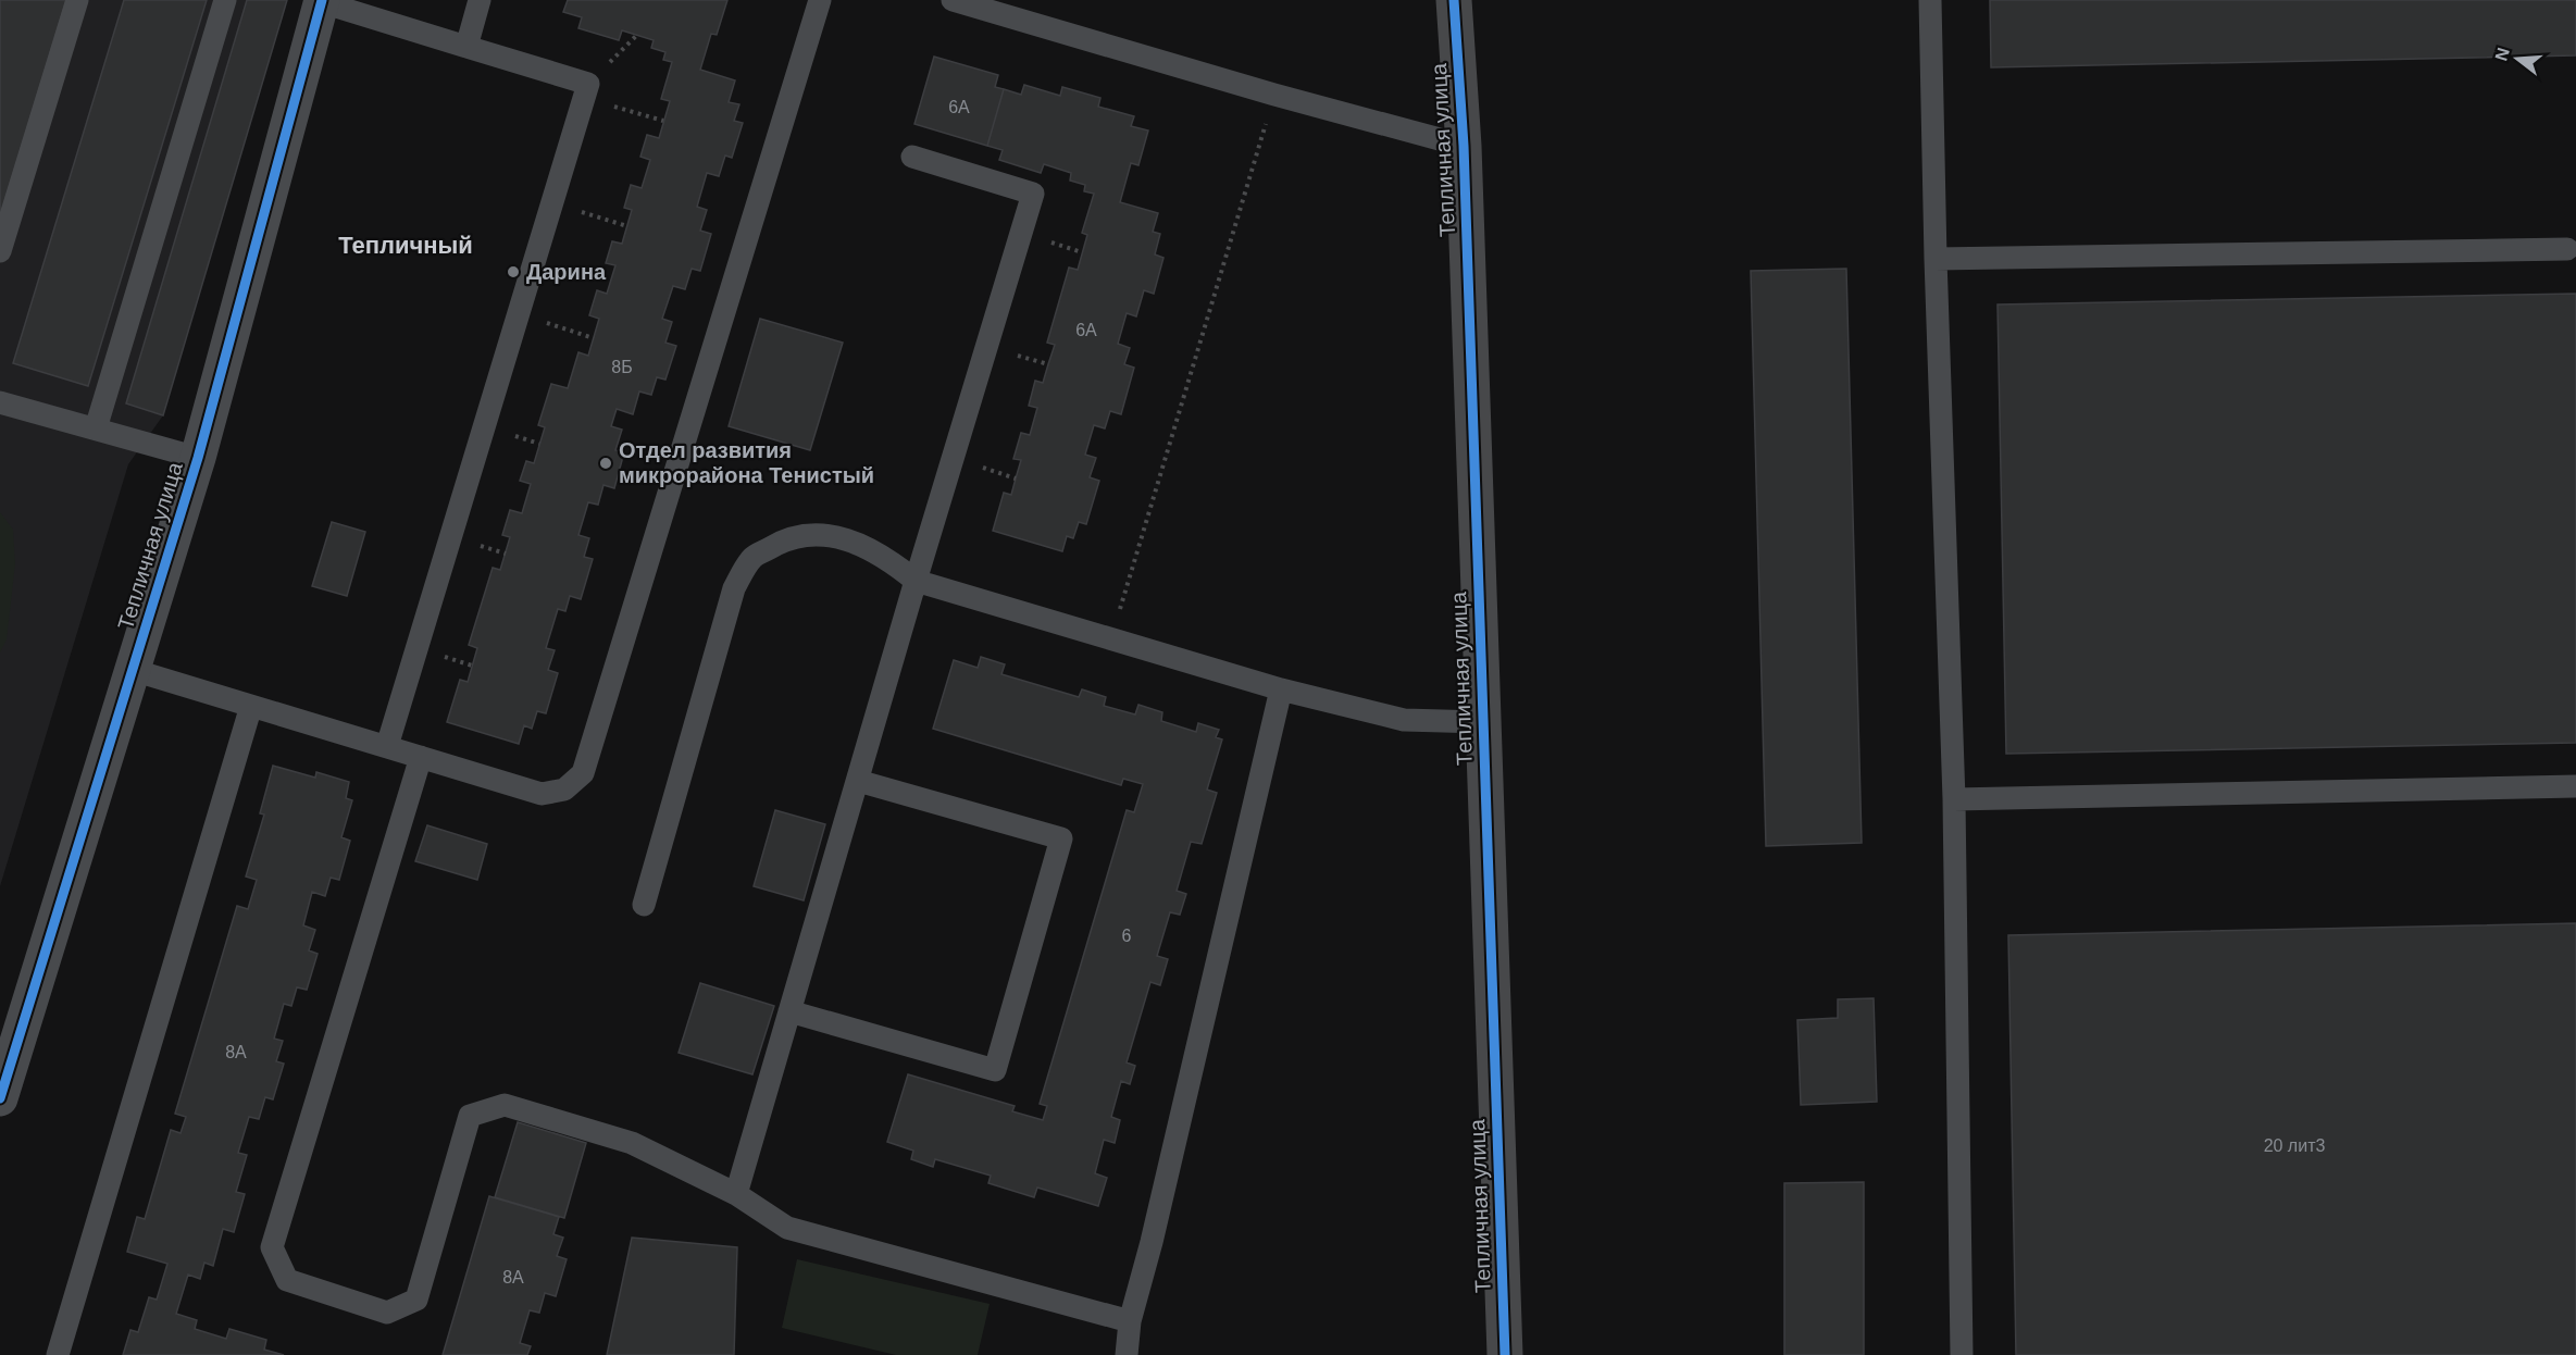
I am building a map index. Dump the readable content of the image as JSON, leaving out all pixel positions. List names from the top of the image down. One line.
{"streets":{"street":["Тепличная улица"]},"districts":["Тепличный"],"places":["Дарина","Отдел развития микрорайона Тенистый"],"house_numbers":["6А","6А","8Б","6","8А","20 лит3","8А"],"north":"left"}
